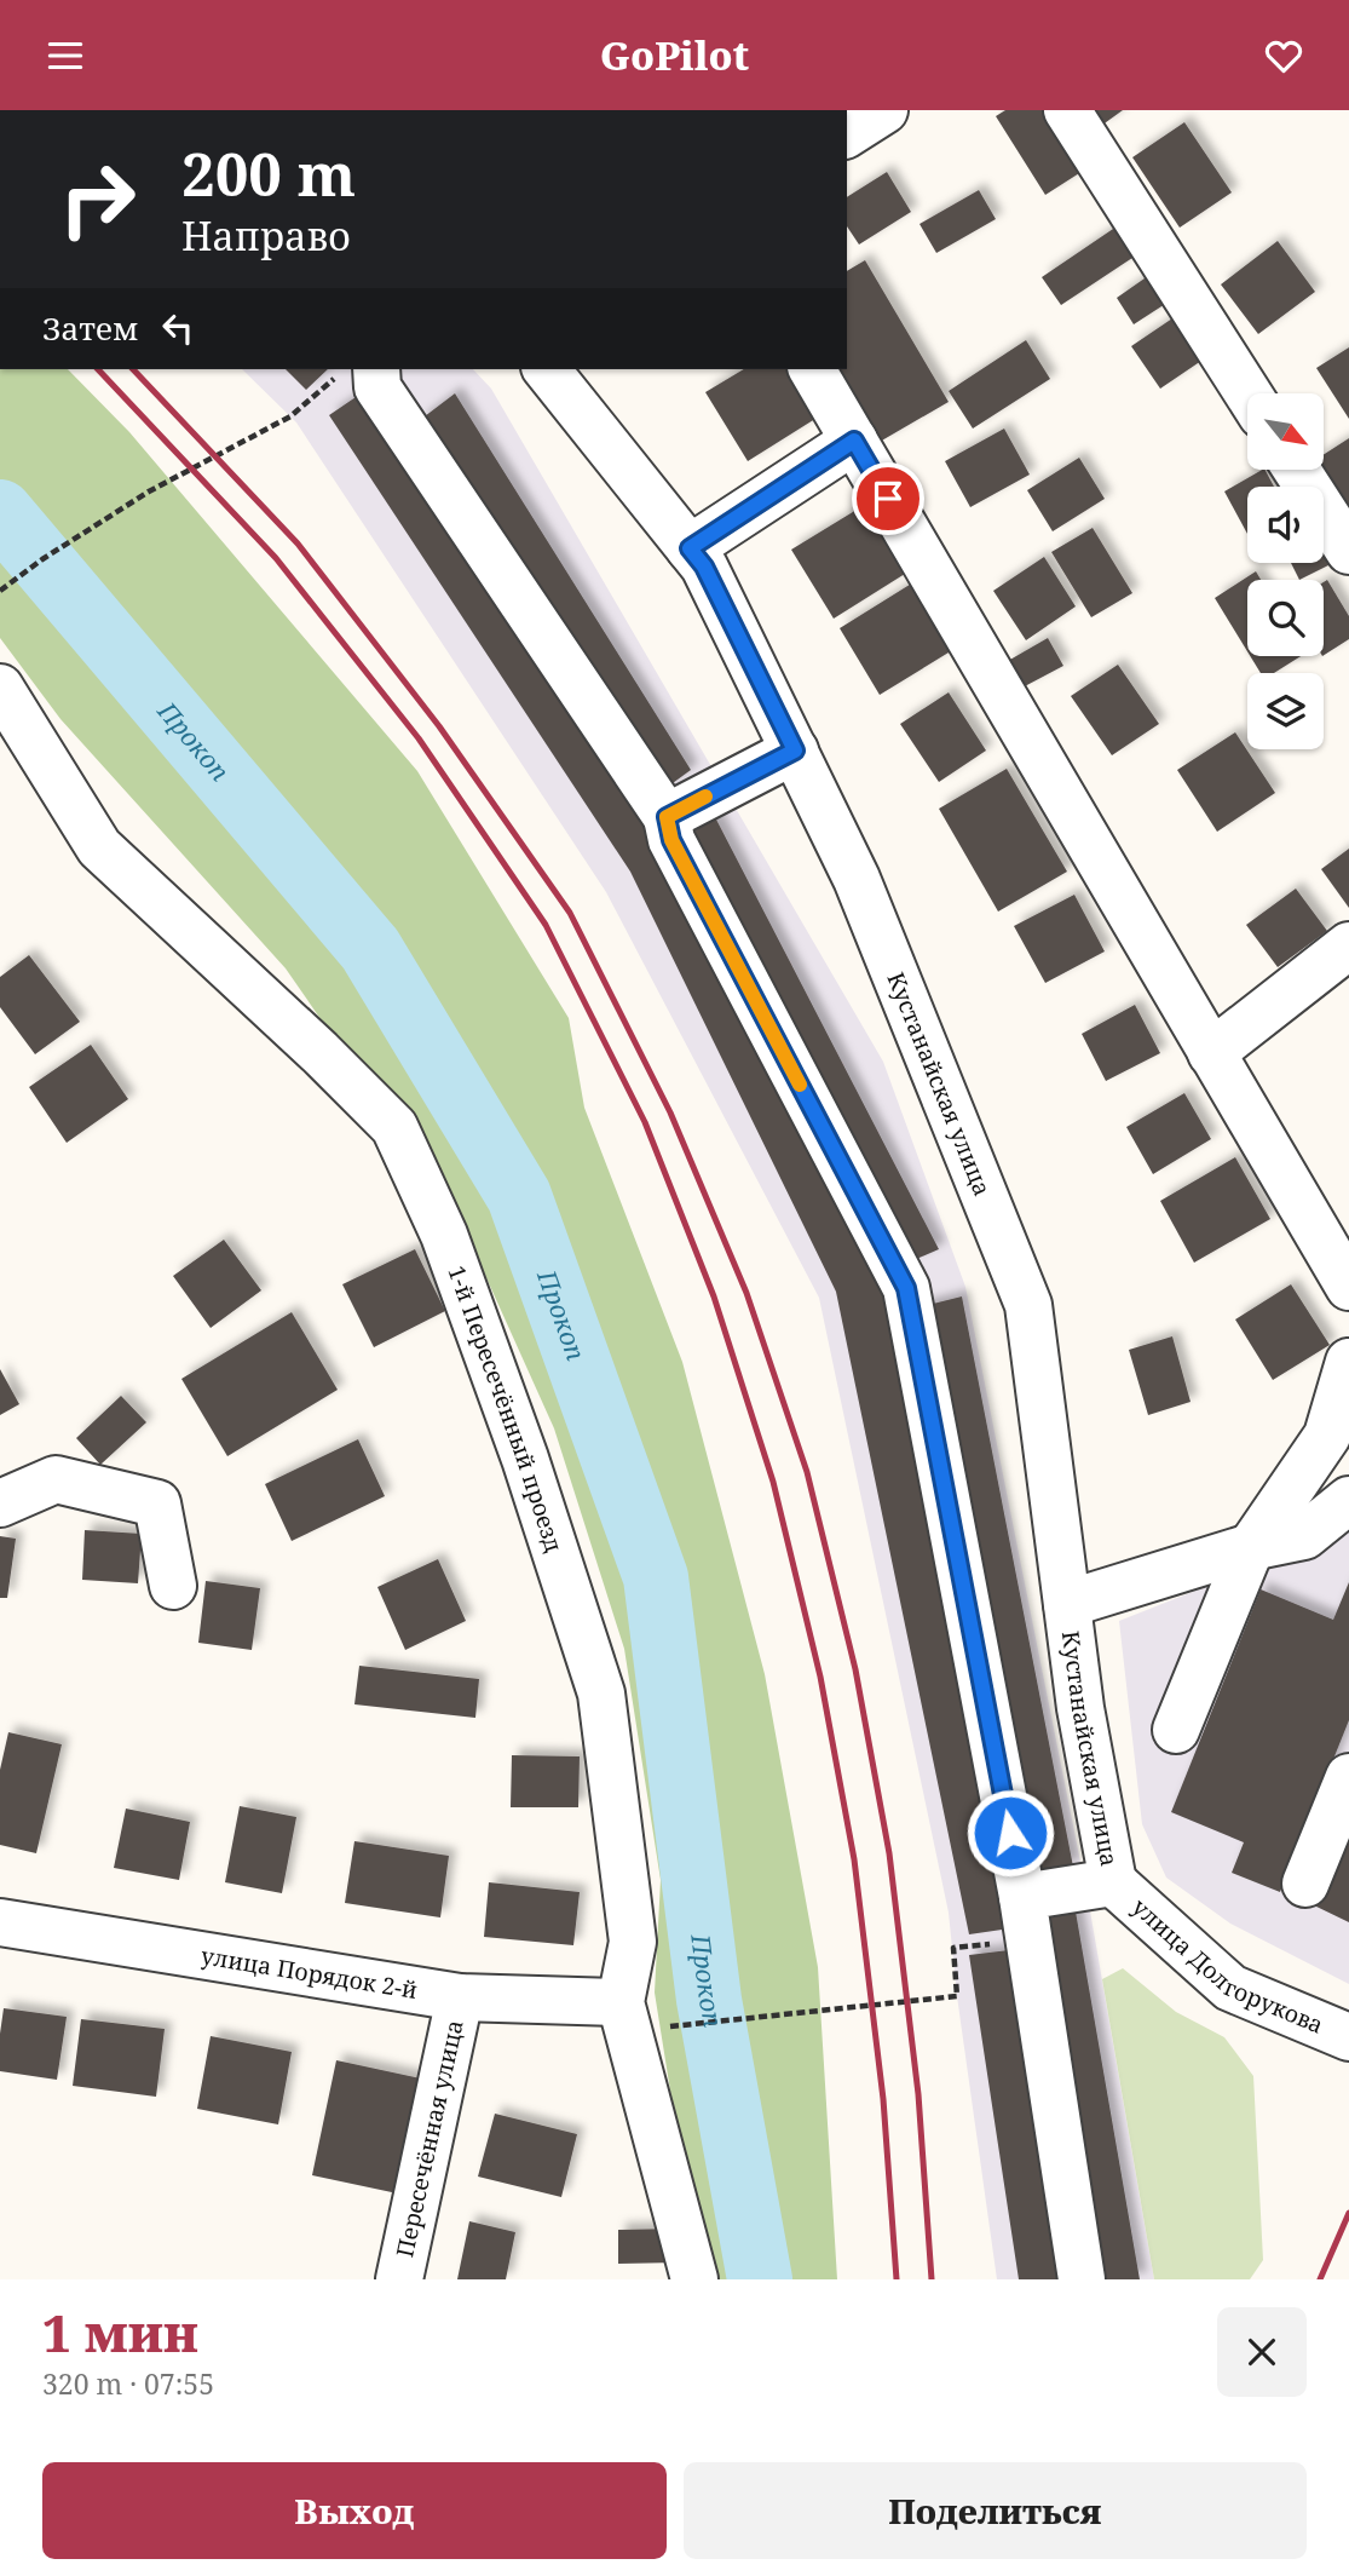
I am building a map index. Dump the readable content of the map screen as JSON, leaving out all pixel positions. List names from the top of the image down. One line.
{"streets":{"street":["Кустанайская улица","1-й Пересечённый проезд","улица Долгорукова","улица Порядок 2-й","Пересечённая улица"]},"crossings":[["Кустанайская улица","улица Долгорукова"],["1-й Пересечённый проезд","улица Порядок 2-й"],["улица Порядок 2-й","Пересечённая улица"]],"water":["Прокоп"],"north":"bottom right","page":{"header":"GoPilot","turn":["200 m","Направо"],"then":"Затем","heading":["1 мин","320 m · 07:55"],"buttons":["Выход","Поделиться"]}}
